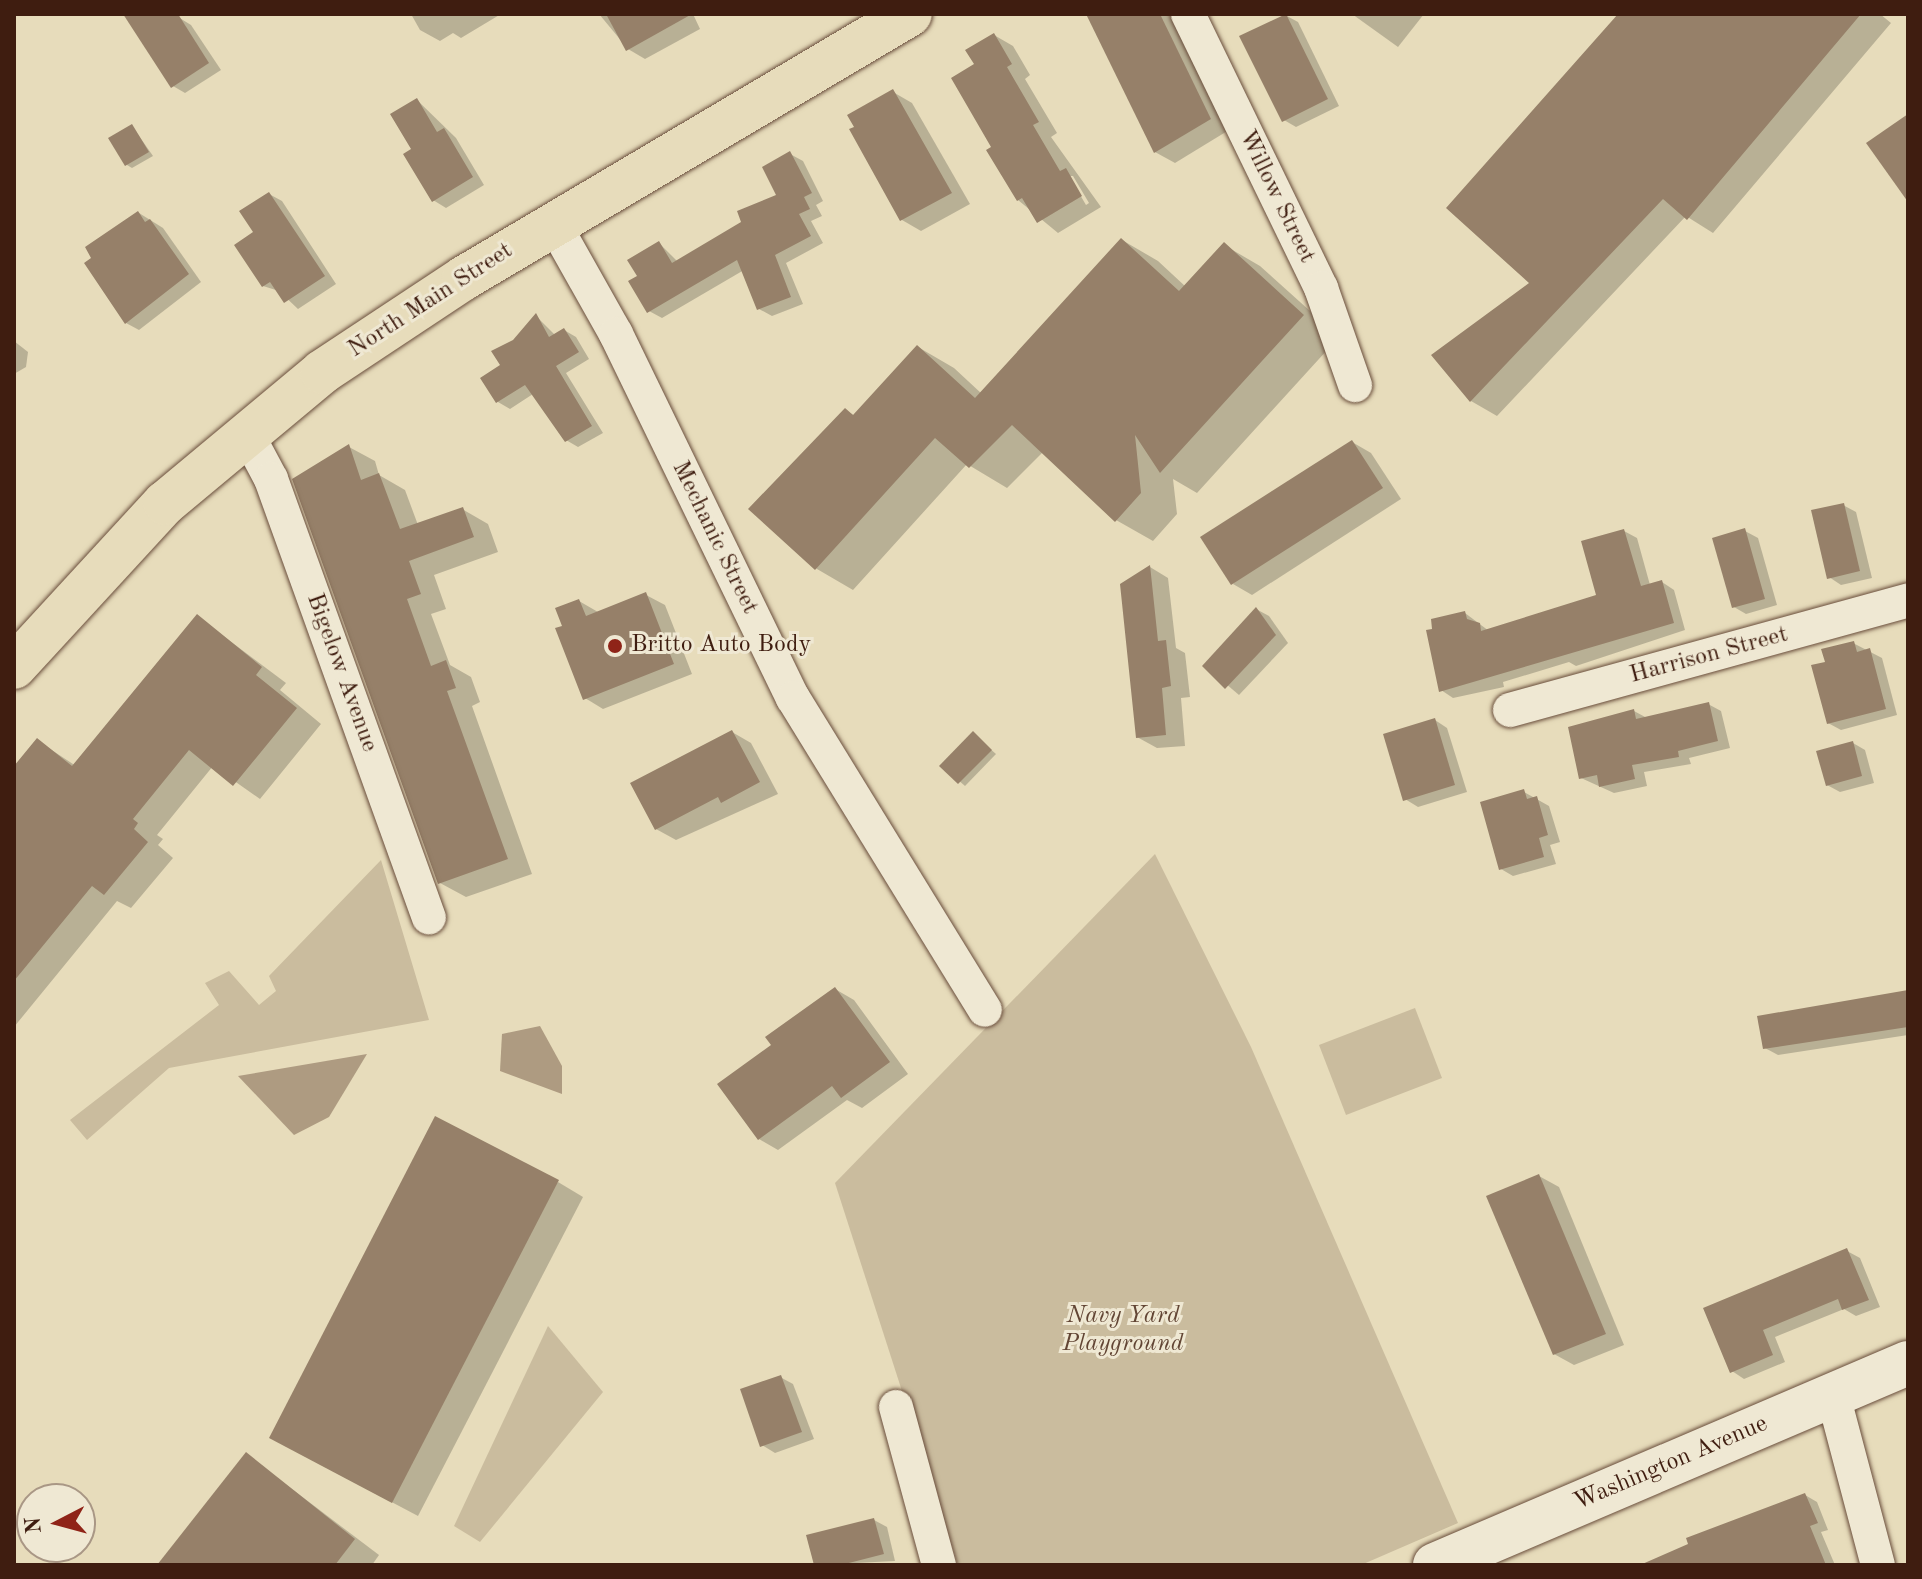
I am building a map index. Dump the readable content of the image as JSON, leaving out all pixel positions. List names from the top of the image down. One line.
{"streets":{"main road":["North Main Street"],"street":["Willow Street","Mechanic Street","Harrison Street","Bigelow Avenue","Washington Avenue"]},"crossings":[["North Main Street","Mechanic Street"],["North Main Street","Bigelow Avenue"]],"parks":["Navy Yard Playground"],"places":["Britto Auto Body"],"north":"left"}
